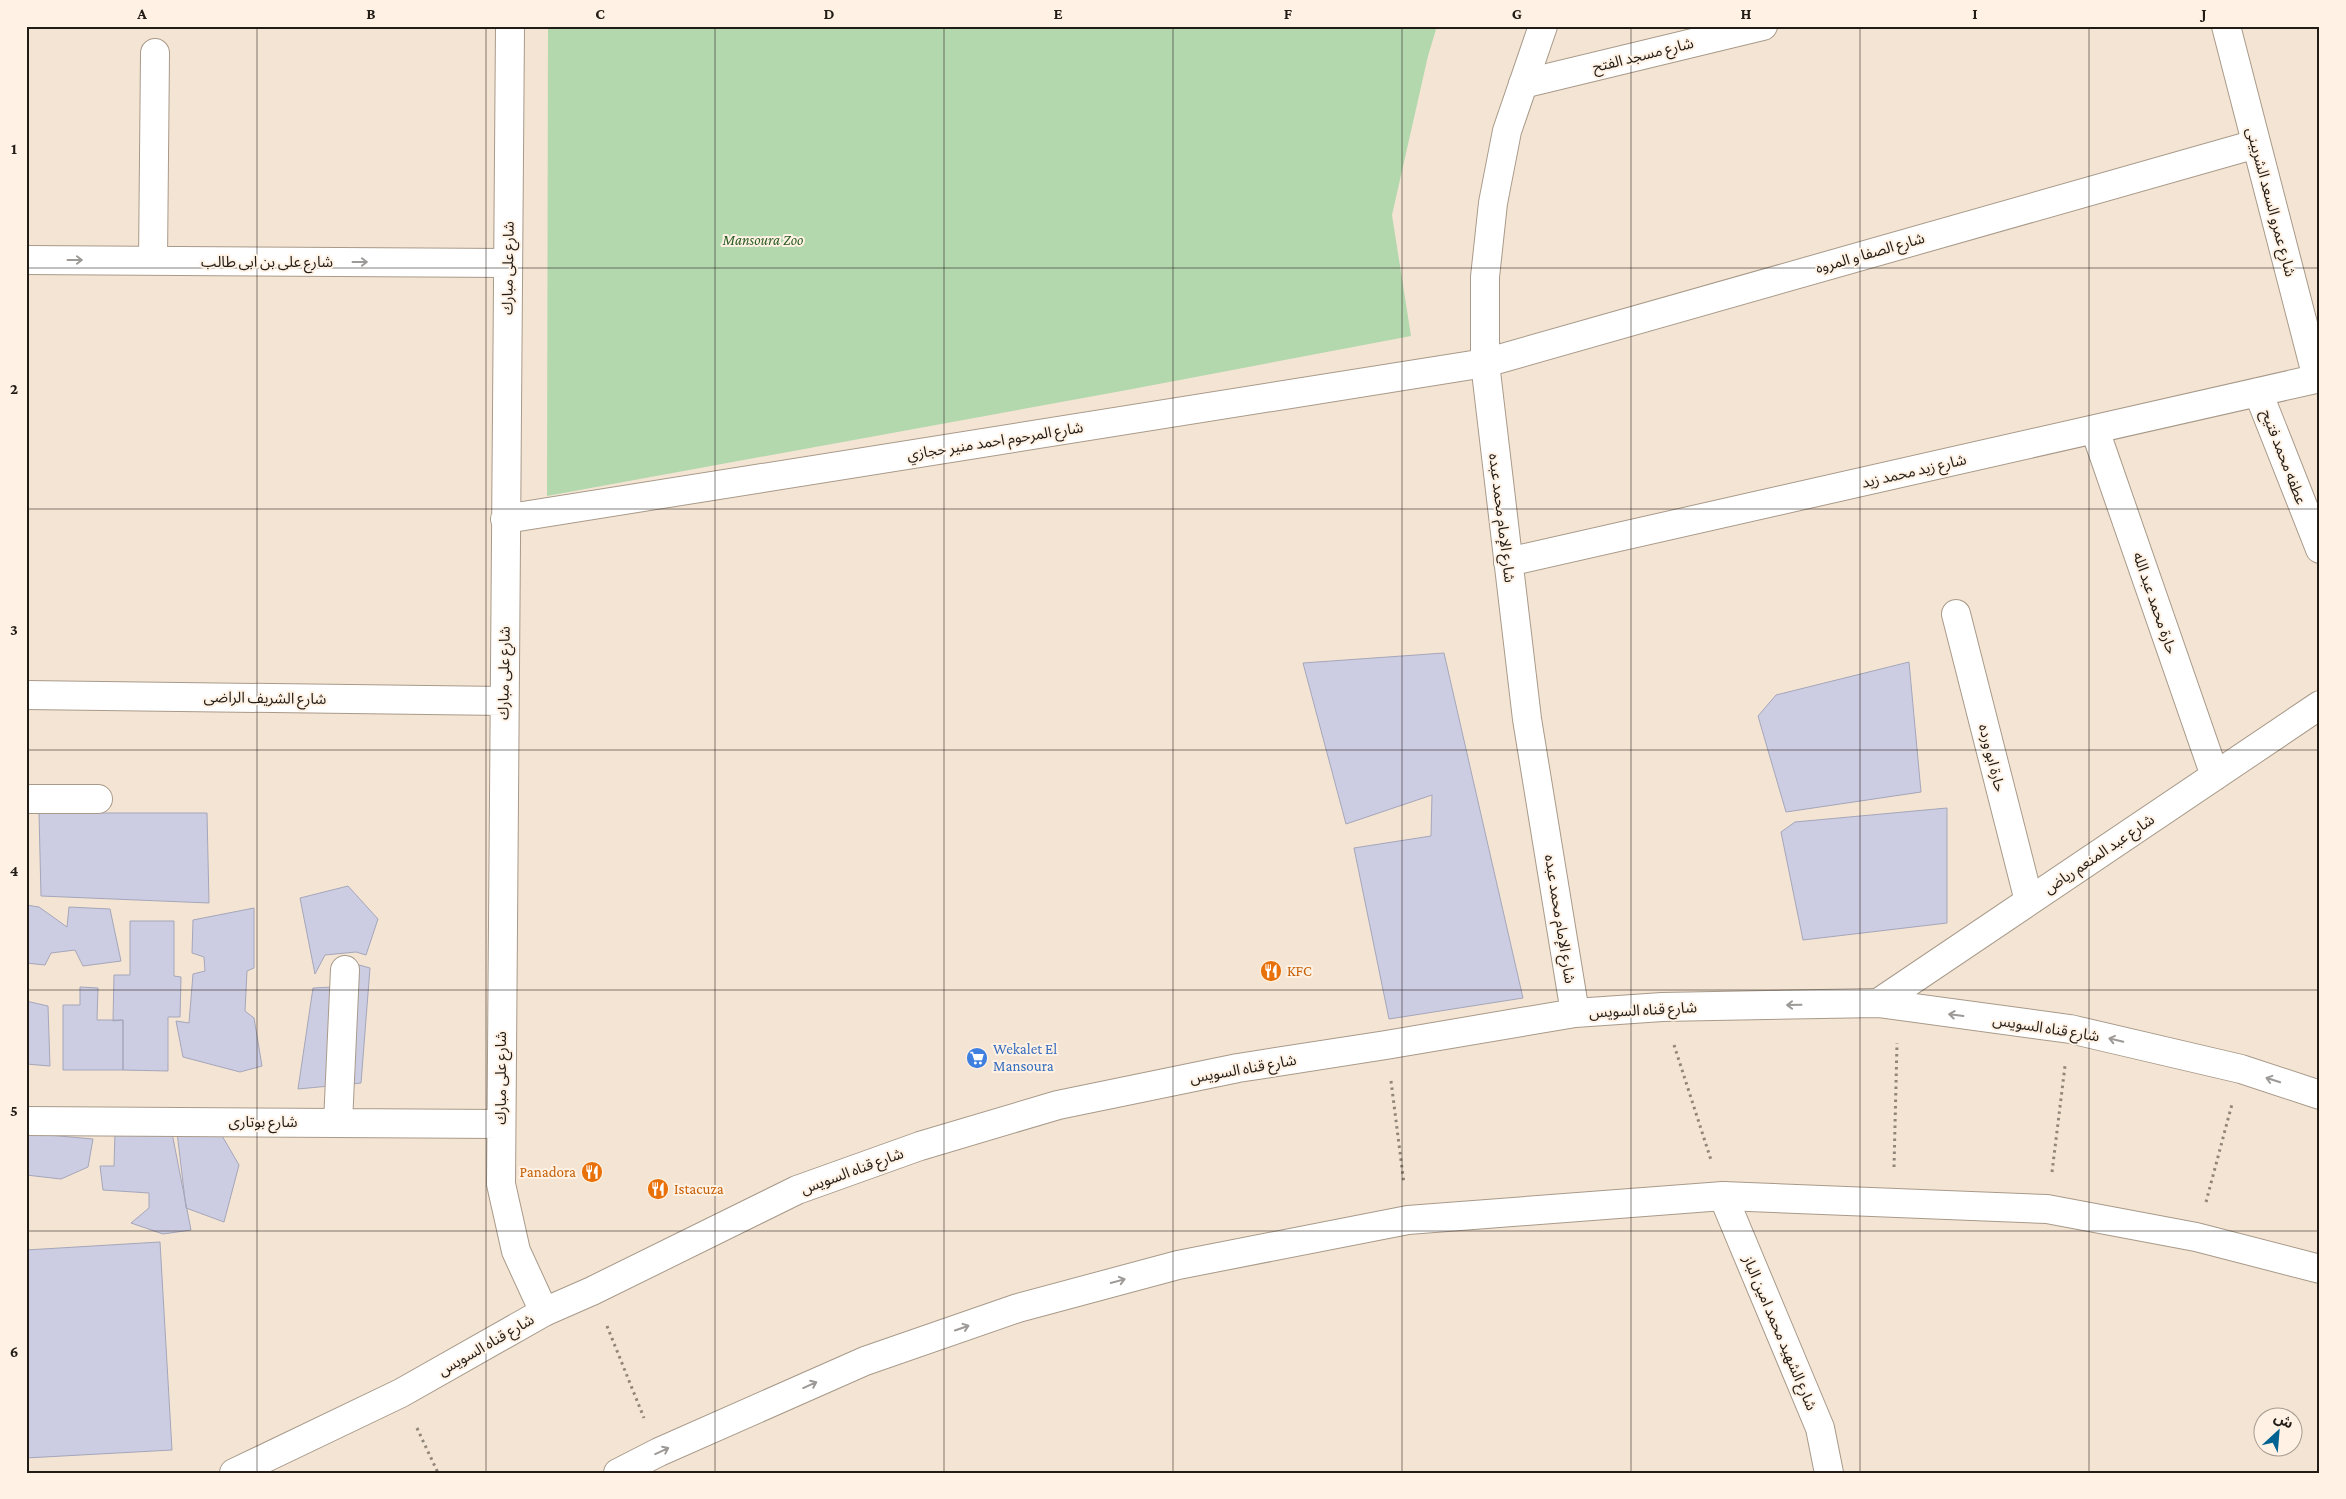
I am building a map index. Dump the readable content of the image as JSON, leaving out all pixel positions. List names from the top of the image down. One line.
{"streets":{"street":["شارع مسجد الفتح","شارع عمرو السعد الشربينى","شارع الصفا و المروه","شارع على بن ابى طالب","شارع على مبارك","شارع المرحوم احمد منير حجازي","عطفه محمد فتيح","شارع زيد محمد زيد","شارع الإمام محمد عبده","حارة محمد عبد الله","شارع الشريف الراضى","حارة ابو ورده","شارع عبد المنعم رياض","شارع قناه السويس","شارع بوتارى","شارع الشهيد محمد امين الباز"]},"crossings":[["شارع مسجد الفتح","شارع الإمام محمد عبده"],["شارع عمرو السعد الشربينى","شارع الصفا و المروه"],["شارع عمرو السعد الشربينى","شارع زيد محمد زيد"],["شارع الصفا و المروه","شارع المرحوم احمد منير حجازي"],["شارع الصفا و المروه","شارع الإمام محمد عبده"],["شارع على بن ابى طالب","شارع على مبارك"],["شارع على مبارك","شارع المرحوم احمد منير حجازي"],["شارع على مبارك","شارع الشريف الراضى"],["شارع على مبارك","شارع قناه السويس"],["شارع على مبارك","شارع بوتارى"],["شارع المرحوم احمد منير حجازي","شارع الإمام محمد عبده"],["عطفه محمد فتيح","شارع زيد محمد زيد"],["شارع زيد محمد زيد","شارع الإمام محمد عبده"],["شارع زيد محمد زيد","حارة محمد عبد الله"],["شارع الإمام محمد عبده","شارع قناه السويس"],["حارة محمد عبد الله","شارع عبد المنعم رياض"],["حارة ابو ورده","شارع عبد المنعم رياض"],["شارع عبد المنعم رياض","شارع قناه السويس"]],"one_way":["شارع على بن ابى طالب"],"parks":["Mansoura Zoo"],"places":{"restaurant":["KFC","Panadora","Istacuza"],"supermarket":["Wekalet El Mansoura"]},"north":"top right","grid":{"columns":["A","B","C","D","E","F","G","H","I","J"],"rows":["1","2","3","4","5","6"]}}
